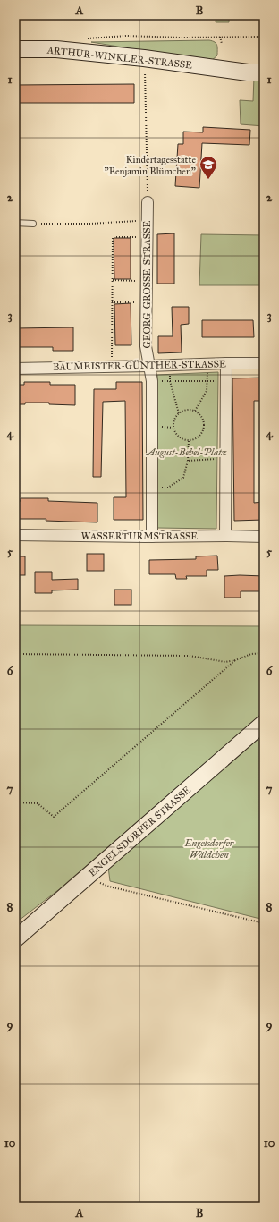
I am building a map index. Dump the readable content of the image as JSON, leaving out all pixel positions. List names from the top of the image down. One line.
{"streets":{"main road":["ARTHUR-WINKLER-STRASSE","ENGELSDORFER STRASSE"],"street":["GEORG-GROSSE-STRASSE","BAUMEISTER-GÜNTHER-STRASSE","WASSERTURMSTRASSE"]},"crossings":[["GEORG-GROSSE-STRASSE","BAUMEISTER-GÜNTHER-STRASSE"]],"parks":["August-Bebel-Platz","Engelsdorfer Wäldchen"],"places":{"school or university":["Kindertagesstätte \"Benjamin Blümchen\""]},"grid":{"columns":["A","B"],"rows":["1","2","3","4","5","6","7","8","9","10"]}}
